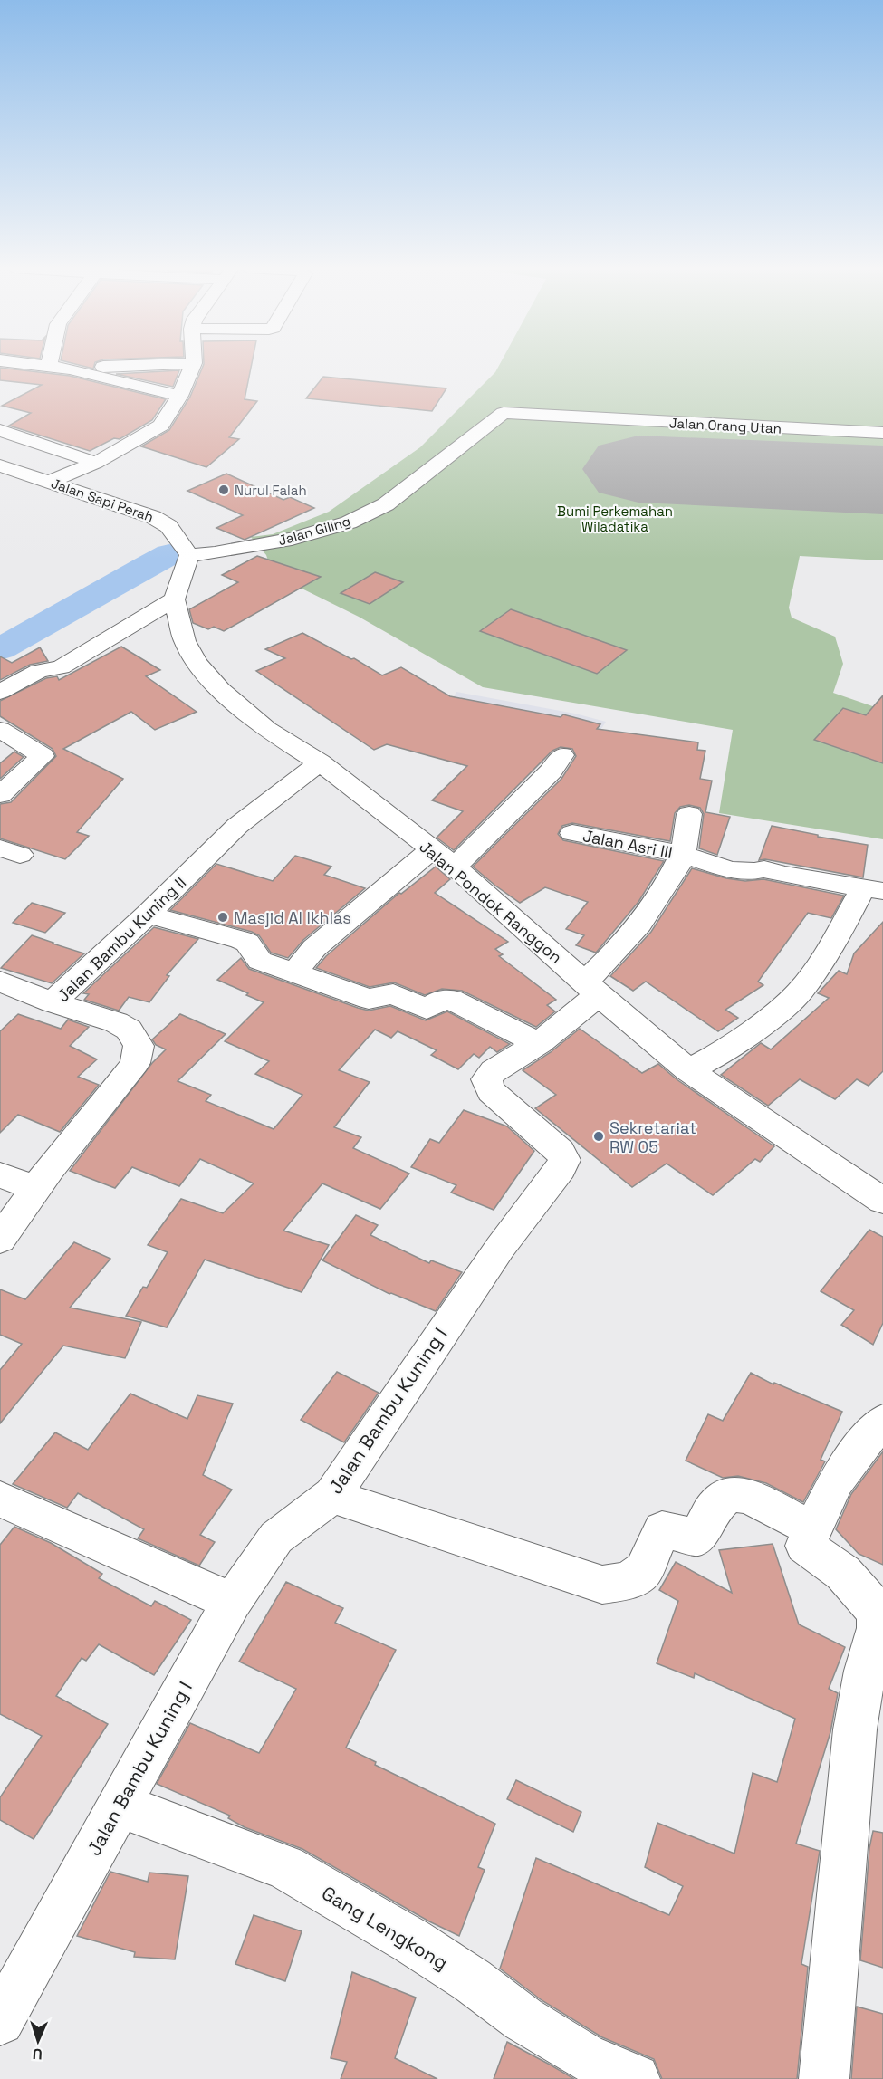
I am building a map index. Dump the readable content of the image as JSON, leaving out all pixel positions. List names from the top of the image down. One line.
{"streets":{"street":["Jalan Orang Utan","Jalan Sapi Perah","Jalan Giling","Jalan Asri III","Jalan Pondok Ranggon","Jalan Bambu Kuning II","Jalan Bambu Kuning I","Gang Lengkong"]},"crossings":[["Jalan Orang Utan","Jalan Giling"],["Jalan Sapi Perah","Jalan Giling"],["Jalan Asri III","Jalan Pondok Ranggon"],["Jalan Asri III","Jalan Bambu Kuning I"],["Jalan Pondok Ranggon","Jalan Bambu Kuning II"],["Jalan Pondok Ranggon","Jalan Bambu Kuning I"],["Jalan Bambu Kuning I","Gang Lengkong"]],"parks":["Bumi Perkemahan Wiladatika"],"places":["Nurul Falah","Masjid Al Ikhlas","Sekretariat RW 05"],"north":"bottom"}
